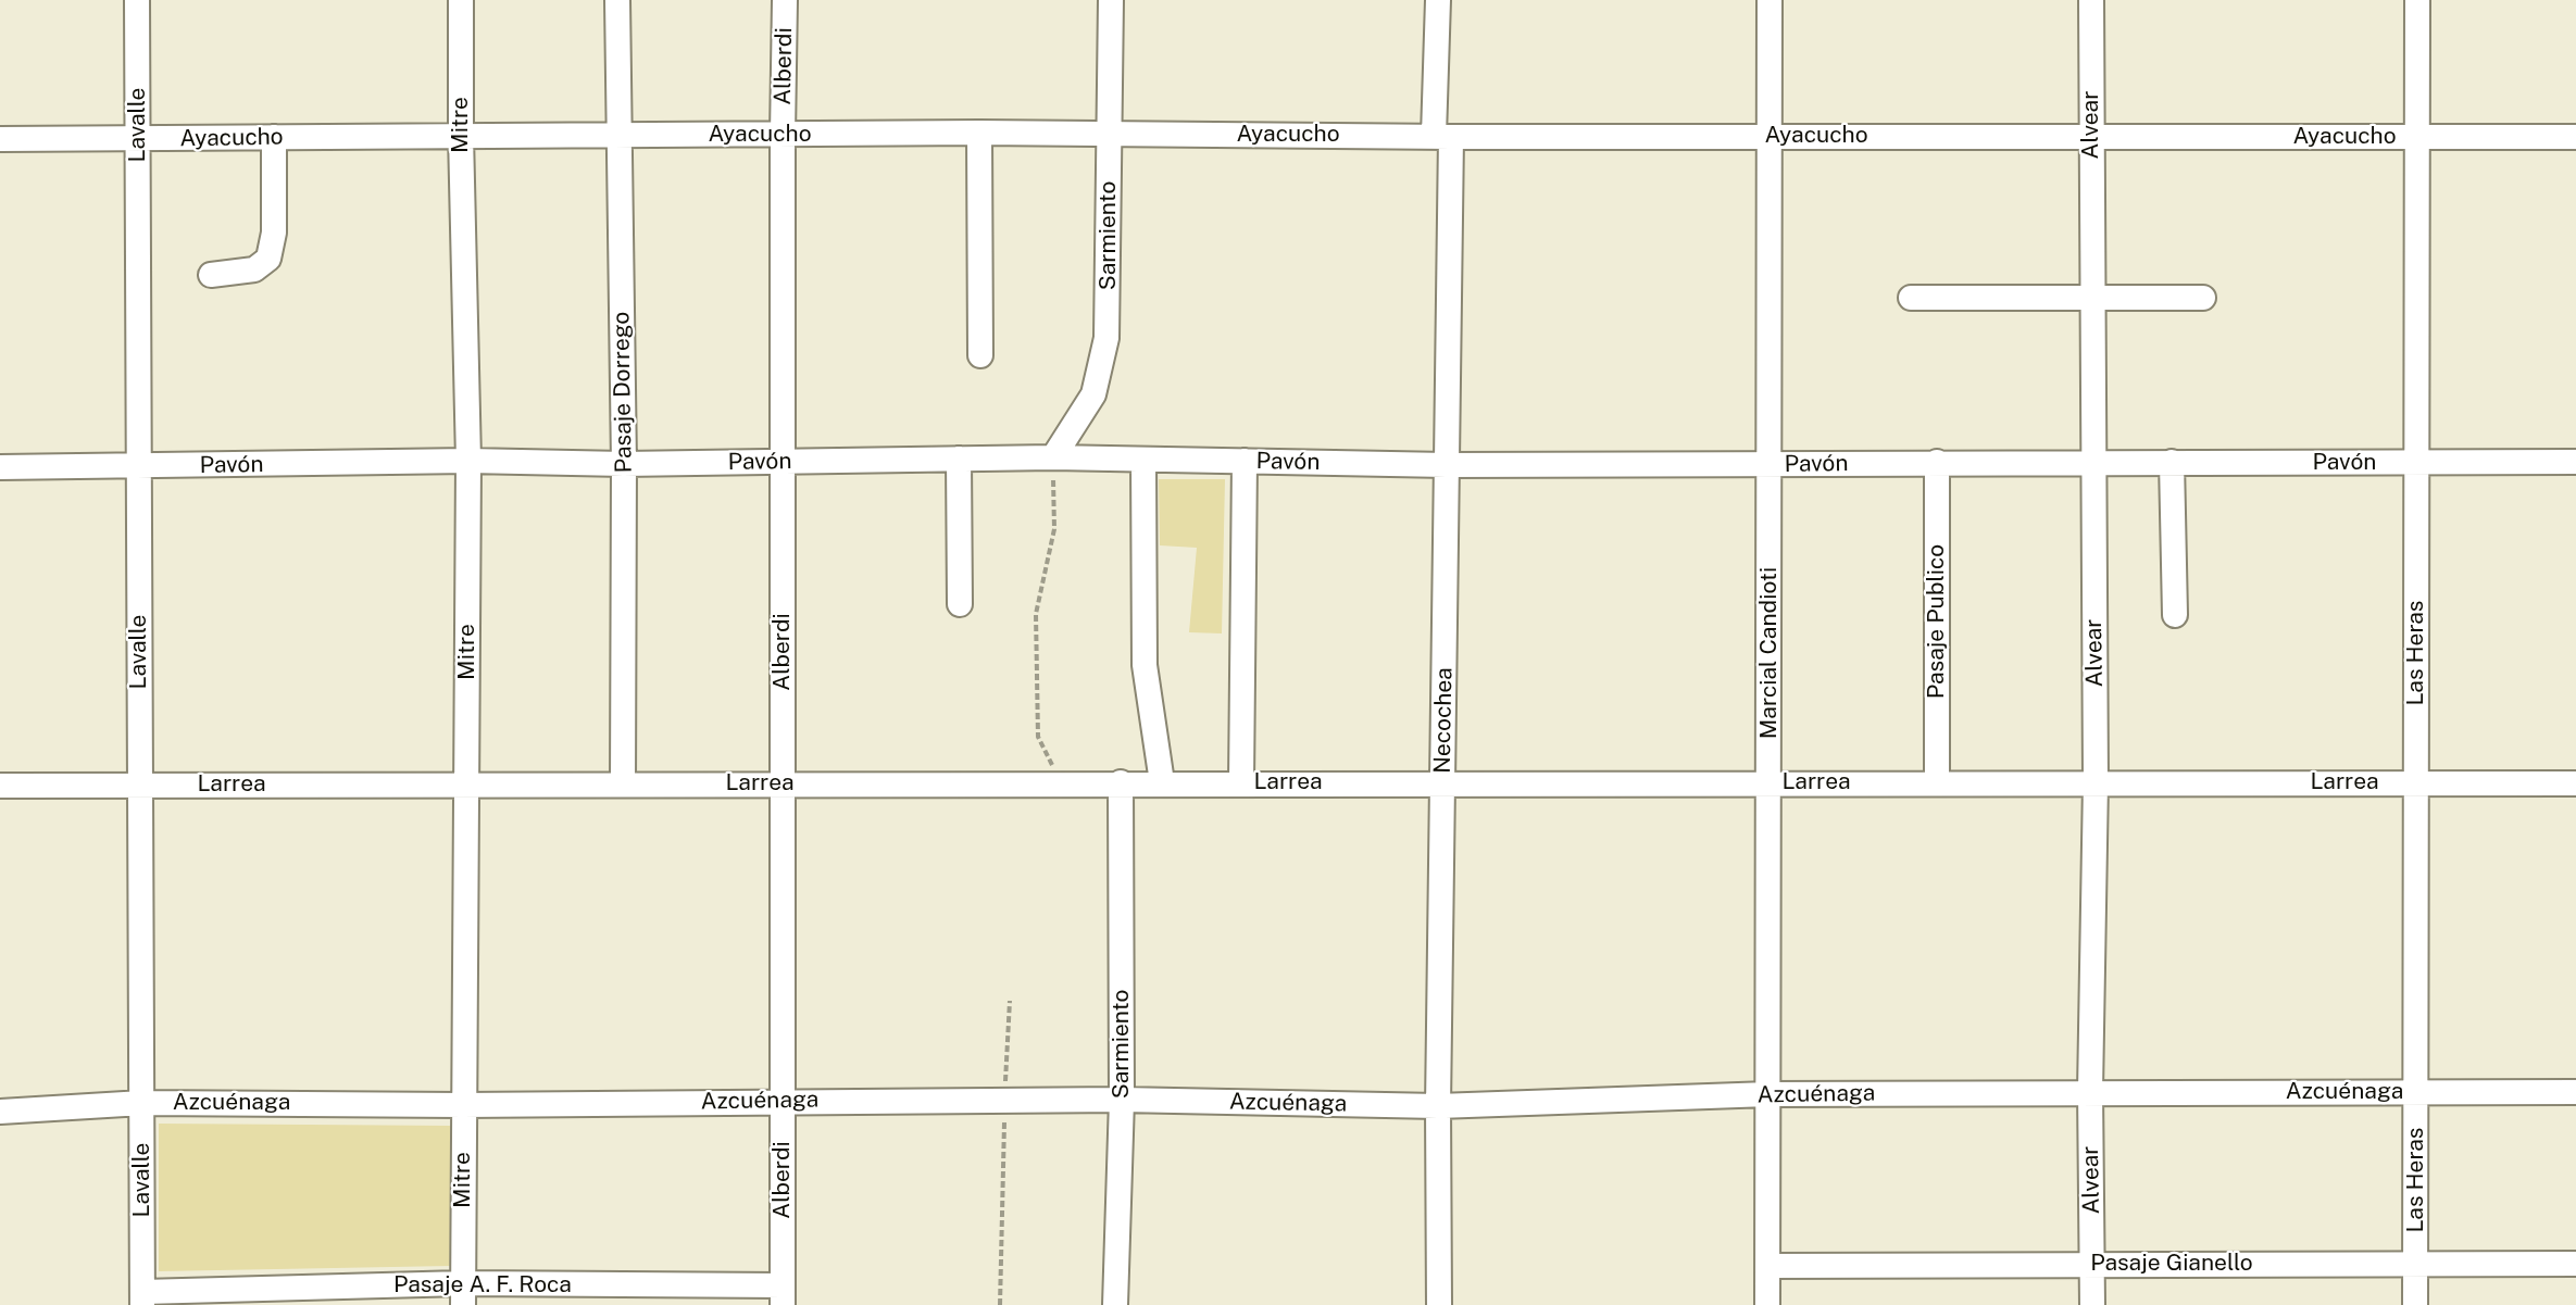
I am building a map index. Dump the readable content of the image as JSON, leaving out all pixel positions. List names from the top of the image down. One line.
{"streets":{"street":["Alberdi","Lavalle","Mitre","Alvear","Ayacucho","Sarmiento","Pasaje Dorrego","Pavón","Pasaje Publico","Marcial Candioti","Las Heras","Necochea","Larrea","Azcuénaga","Pasaje Gianello","Pasaje A. F. Roca"]},"crossings":[["Alberdi","Ayacucho"],["Alberdi","Pavón"],["Alberdi","Larrea"],["Alberdi","Azcuénaga"],["Alberdi","Pasaje A. F. Roca"],["Lavalle","Ayacucho"],["Lavalle","Pavón"],["Lavalle","Larrea"],["Lavalle","Azcuénaga"],["Lavalle","Pasaje A. F. Roca"],["Mitre","Ayacucho"],["Mitre","Pavón"],["Mitre","Larrea"],["Mitre","Azcuénaga"],["Mitre","Pasaje A. F. Roca"],["Alvear","Ayacucho"],["Alvear","Pavón"],["Alvear","Larrea"],["Alvear","Azcuénaga"],["Alvear","Pasaje Gianello"],["Ayacucho","Sarmiento"],["Ayacucho","Pasaje Dorrego"],["Ayacucho","Marcial Candioti"],["Ayacucho","Las Heras"],["Ayacucho","Necochea"],["Sarmiento","Pavón"],["Sarmiento","Larrea"],["Sarmiento","Azcuénaga"],["Pasaje Dorrego","Pavón"],["Pasaje Dorrego","Larrea"],["Pavón","Pasaje Publico"],["Pavón","Marcial Candioti"],["Pavón","Las Heras"],["Pavón","Necochea"],["Pasaje Publico","Larrea"],["Marcial Candioti","Larrea"],["Marcial Candioti","Azcuénaga"],["Marcial Candioti","Pasaje Gianello"],["Las Heras","Larrea"],["Las Heras","Azcuénaga"],["Las Heras","Pasaje Gianello"],["Necochea","Larrea"],["Necochea","Azcuénaga"]]}
